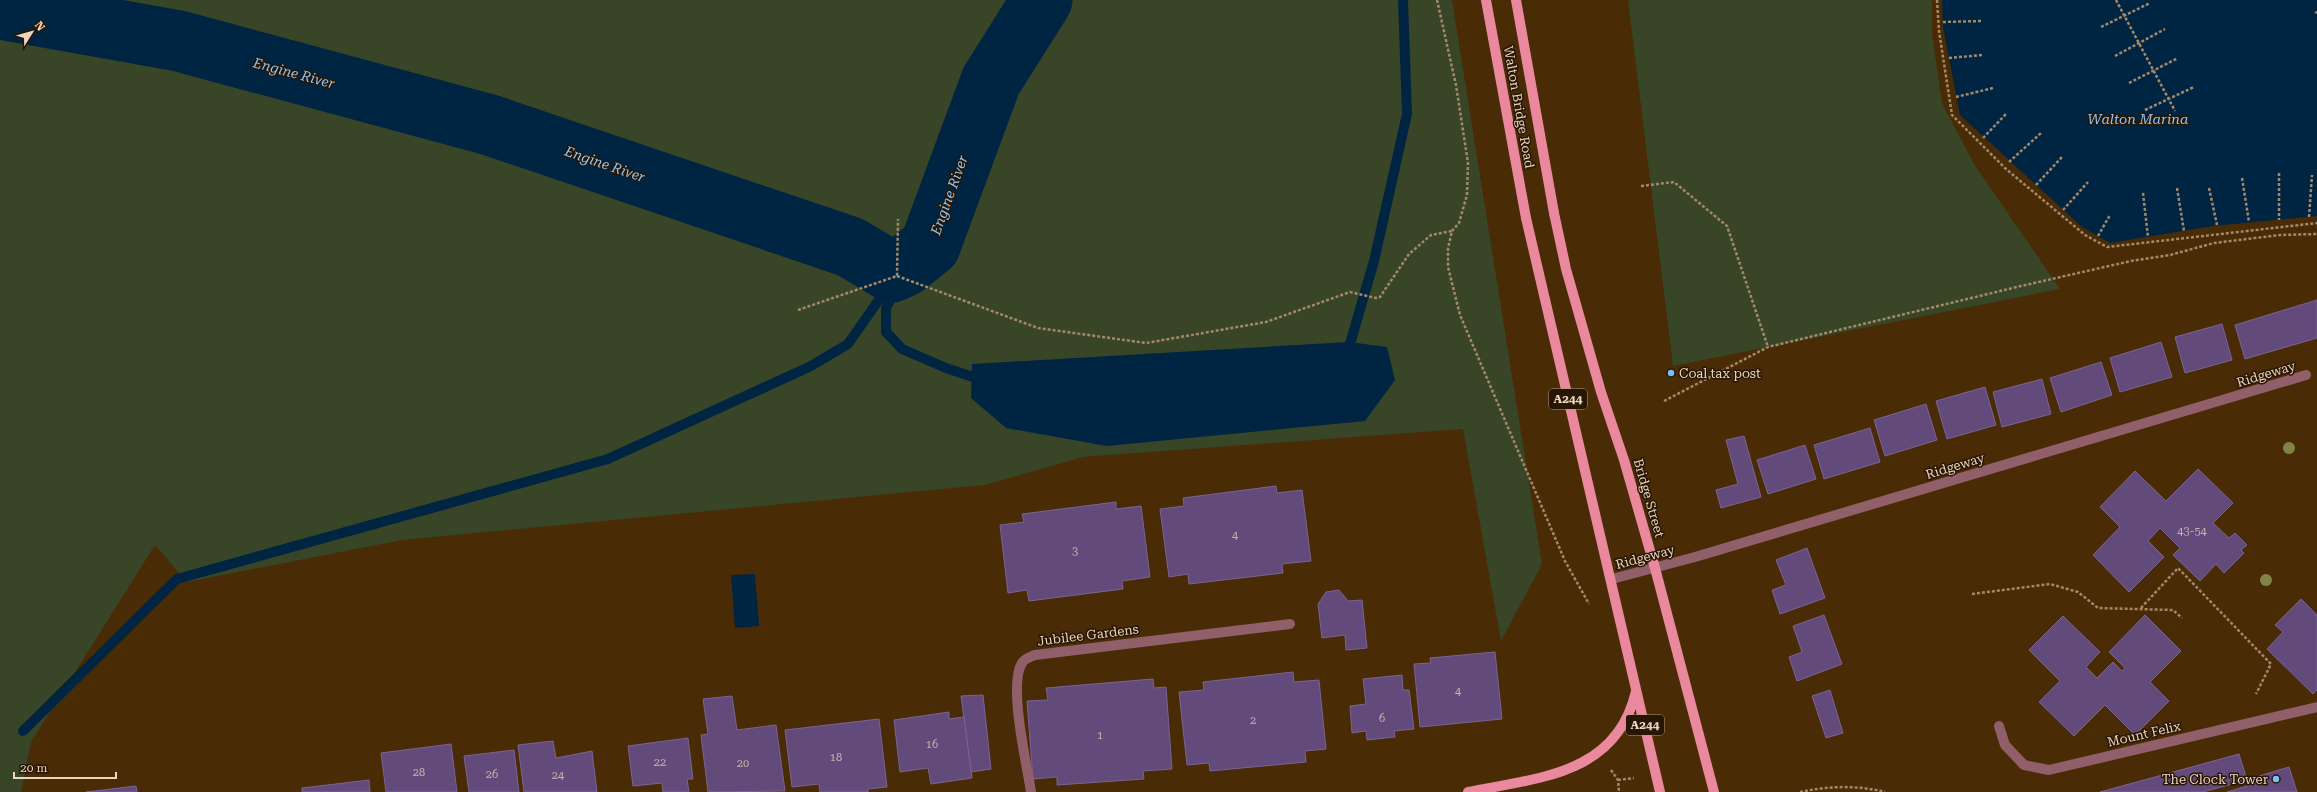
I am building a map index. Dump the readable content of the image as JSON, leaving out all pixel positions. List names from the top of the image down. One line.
{"streets":{"main road":["Walton Bridge Road","A244","Bridge Street"],"street":["Ridgeway","Jubilee Gardens","Mount Felix"]},"crossings":[["Walton Bridge Road","Ridgeway"],["Walton Bridge Road","A244"],["Walton Bridge Road","Bridge Street"],["Ridgeway","A244"],["Ridgeway","Bridge Street"]],"water":["Engine River","Walton Marina"],"places":["Coal tax post","The Clock Tower"],"house_numbers":["43-54","4","3","4","6","2","1","16","18","22","20","28","26","24"],"scale_bar":"20 m","north":"top right"}
